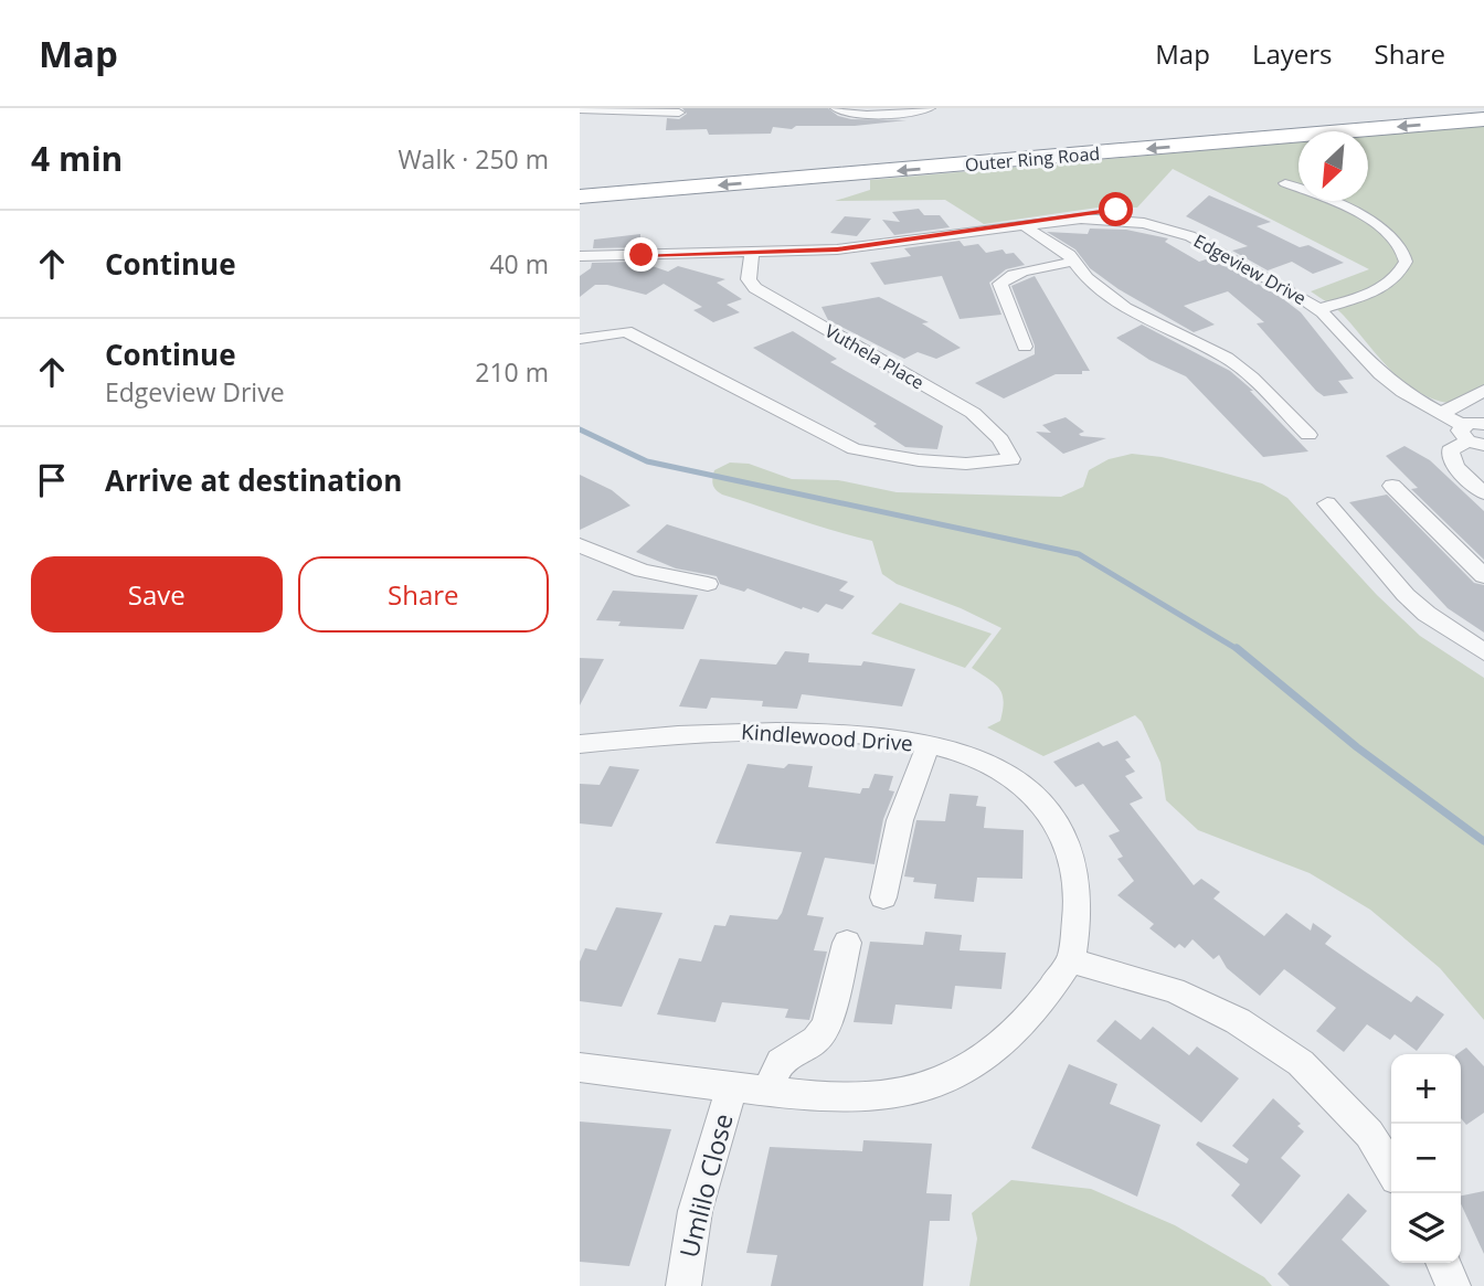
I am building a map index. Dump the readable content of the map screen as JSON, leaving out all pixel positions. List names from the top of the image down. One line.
{"streets":{"highway":["Outer Ring Road"],"street":["Edgeview Drive","Vuthela Place","Kindlewood Drive","Umlilo Close"]},"crossings":[["Edgeview Drive","Vuthela Place"],["Kindlewood Drive","Umlilo Close"]],"north":"bottom left","page":{"header":"Map","nav":["Map","Layers","Share"],"heading":["4 min","Walk · 250 m"],"list":[["Continue","40 m"],["Continue","Edgeview Drive","210 m"],"Arrive at destination"],"buttons":["Save","Share"],"map_buttons":["+","−"]}}
